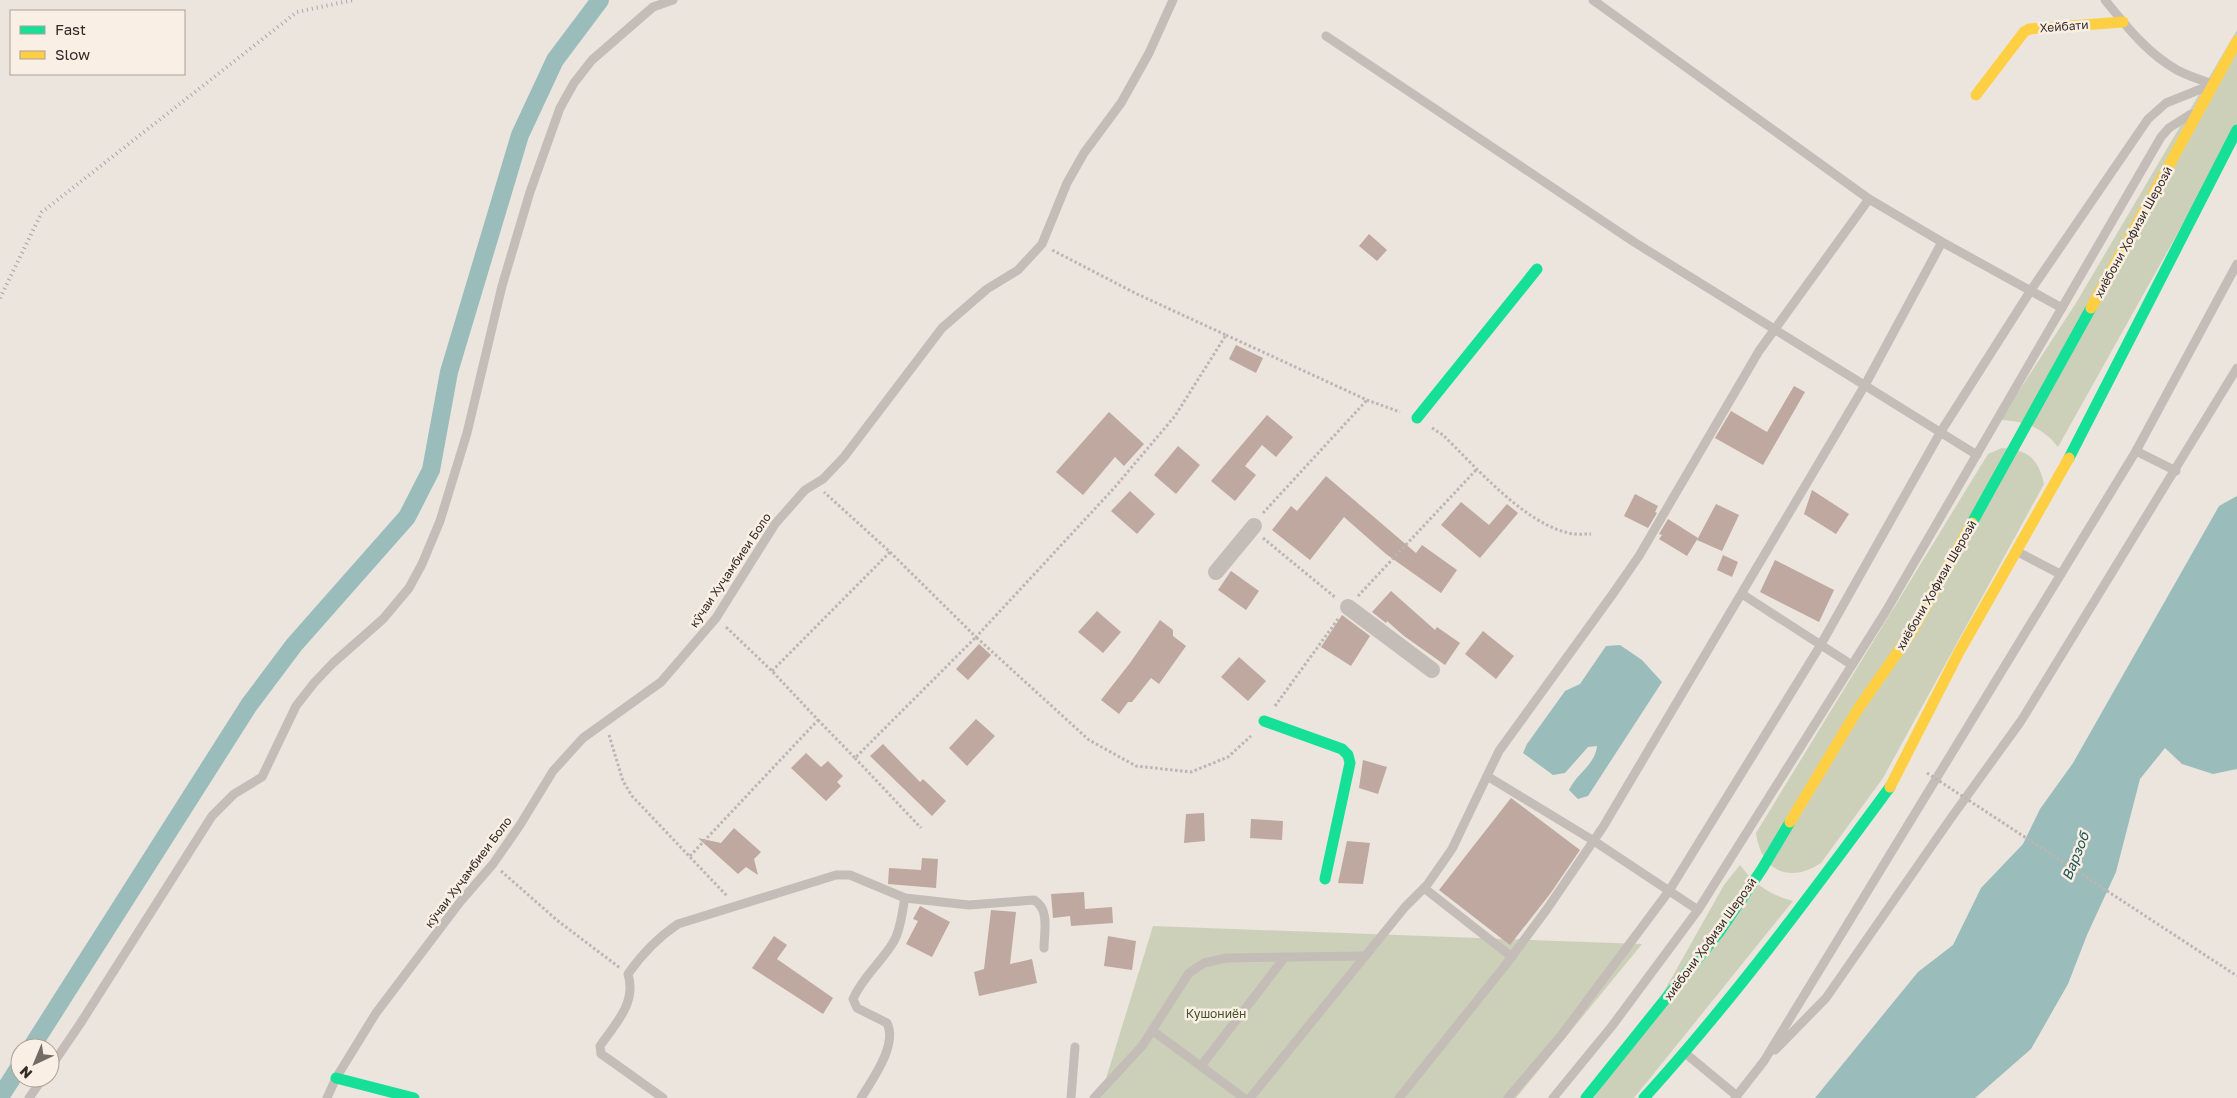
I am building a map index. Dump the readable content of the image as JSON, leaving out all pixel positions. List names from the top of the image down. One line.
{"streets":{"main road":["Хейбати","хиёбони Ҳофизи Шерозӣ"],"lane":["кӯчаи Хуҷамбиеи Боло"]},"water":["Варзоб"],"parks":["Кушониён"],"legend":["Fast","Slow"],"north":"bottom left"}
